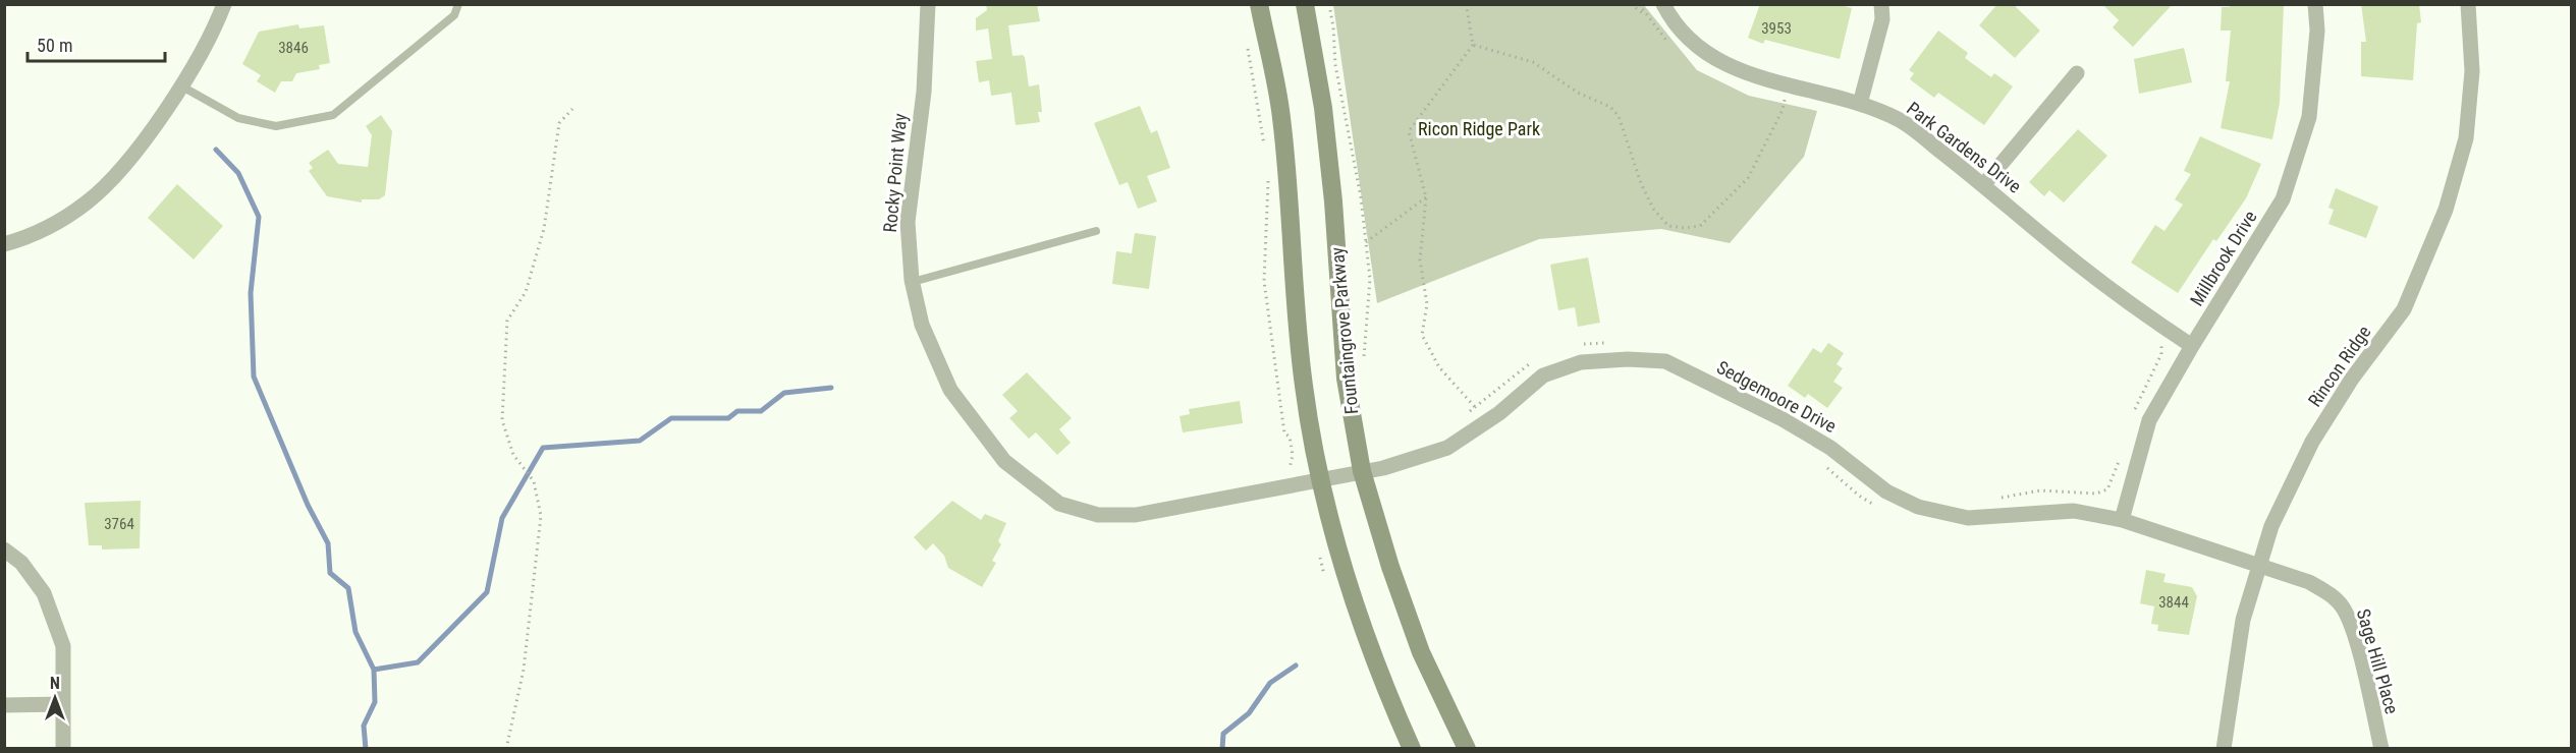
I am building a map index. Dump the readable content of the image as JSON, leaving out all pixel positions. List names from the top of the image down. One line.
{"streets":{"main road":["Fountaingrove Parkway"],"street":["Park Gardens Drive","Rocky Point Way","Millbrook Drive","Rincon Ridge","Sedgemoore Drive","Sage Hill Place"]},"crossings":[["Park Gardens Drive","Millbrook Drive"],["Rocky Point Way","Sedgemoore Drive"],["Millbrook Drive","Sedgemoore Drive"],["Fountaingrove Parkway","Sedgemoore Drive"],["Rincon Ridge","Sedgemoore Drive"],["Rincon Ridge","Sage Hill Place"],["Sedgemoore Drive","Sage Hill Place"]],"parks":["Ricon Ridge Park"],"house_numbers":["3953","3846","3764","3844"],"scale_bar":"50 m","north":"top"}
